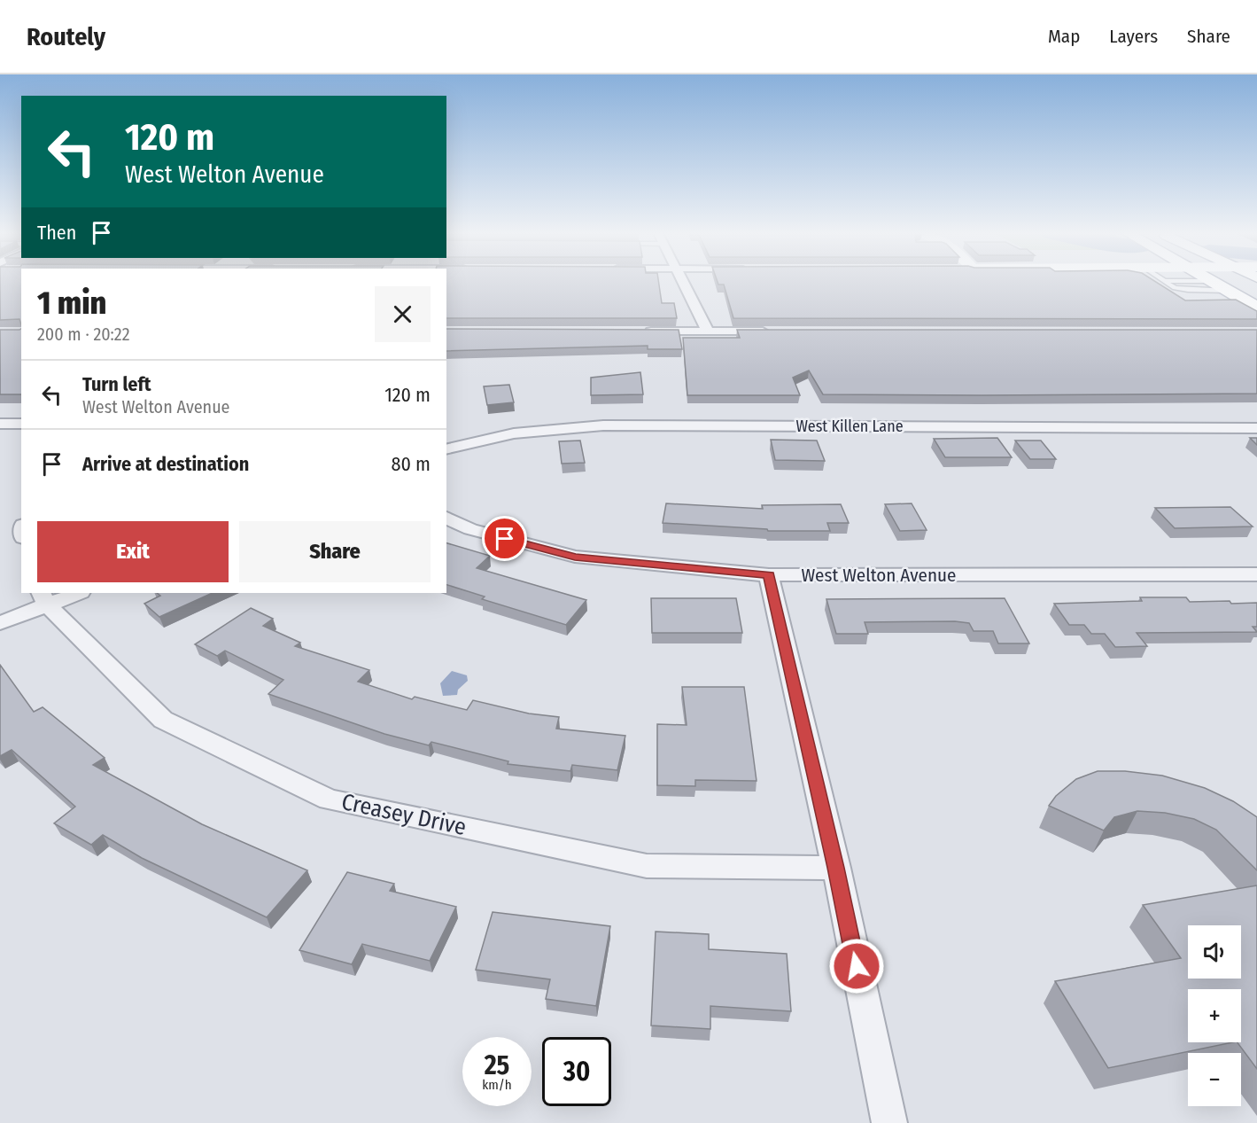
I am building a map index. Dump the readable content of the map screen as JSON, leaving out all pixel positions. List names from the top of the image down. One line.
{"streets":{"street":["West Killen Lane","West Welton Avenue","Creasey Drive"]},"page":{"header":"Routely","nav":["Map","Layers","Share"],"turn":["120 m","West Welton Avenue"],"then":"Then","heading":["1 min","200 m · 20:22"],"list":[{"name":"Turn left","note":"West Welton Avenue","value":"120 m"},{"name":"Arrive at destination","value":"80 m"}],"buttons":["Exit","Share"],"map_buttons":["+","−"],"speed":"25 km/h","limit":"30"}}
